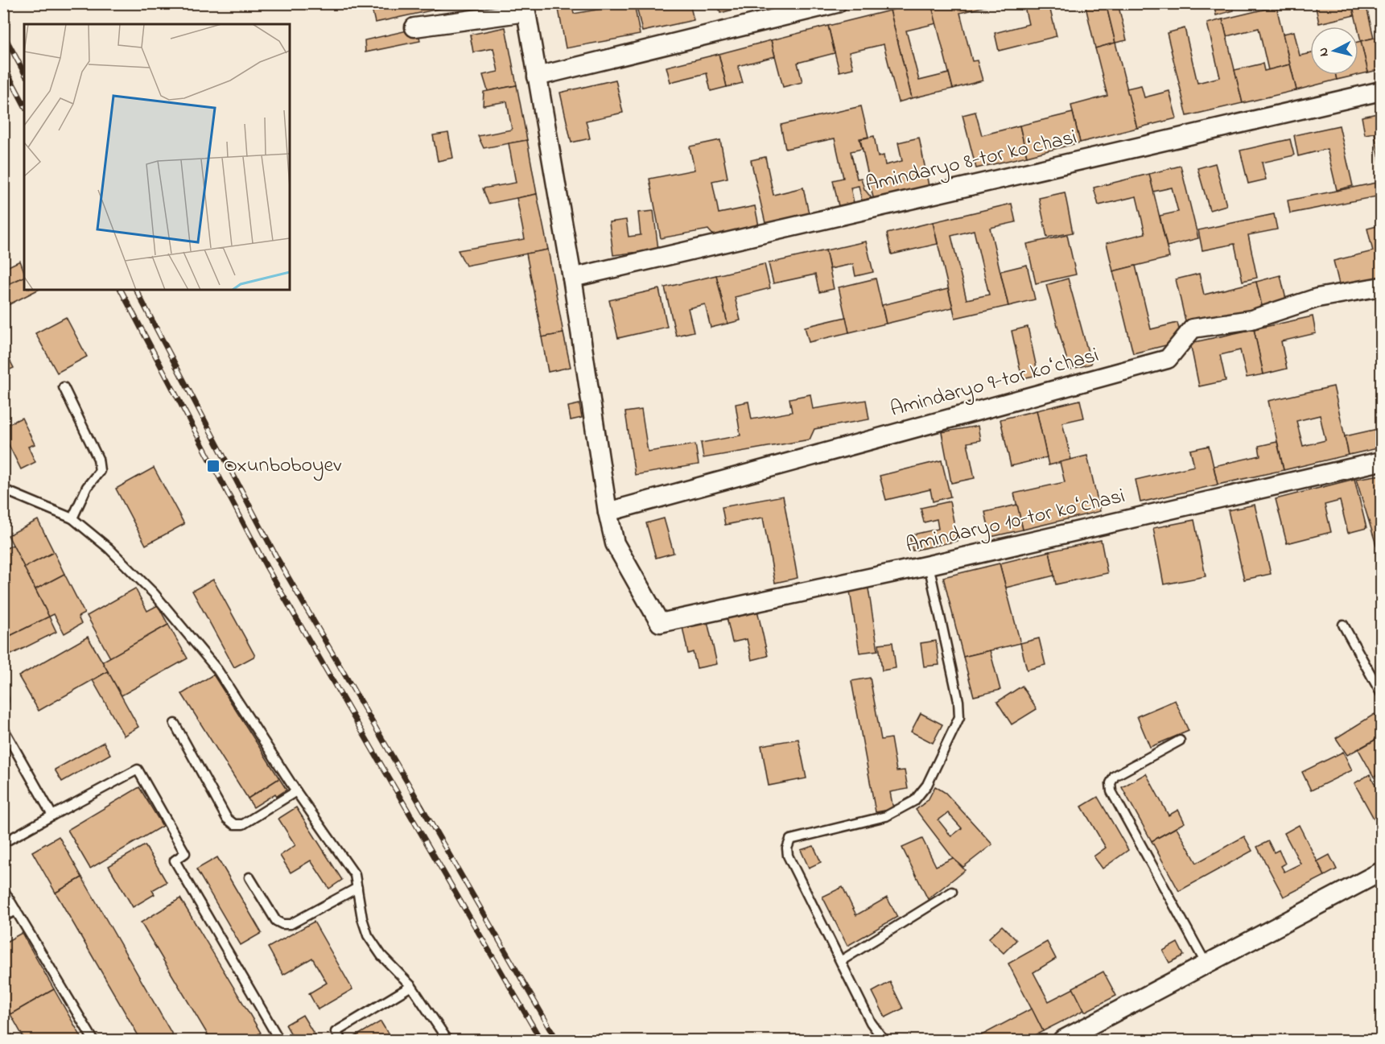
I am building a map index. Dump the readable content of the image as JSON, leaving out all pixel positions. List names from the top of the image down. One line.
{"streets":{"street":["Amindaryo 8-tor koʻchasi","Amindaryo 9-tor koʻchasi","Amindaryo 10-tor koʻchasi"]},"crossings":[["Amindaryo 9-tor koʻchasi","Amindaryo 10-tor koʻchasi"]],"places":{"transit":["Oxunboboyev"]},"north":"left"}
